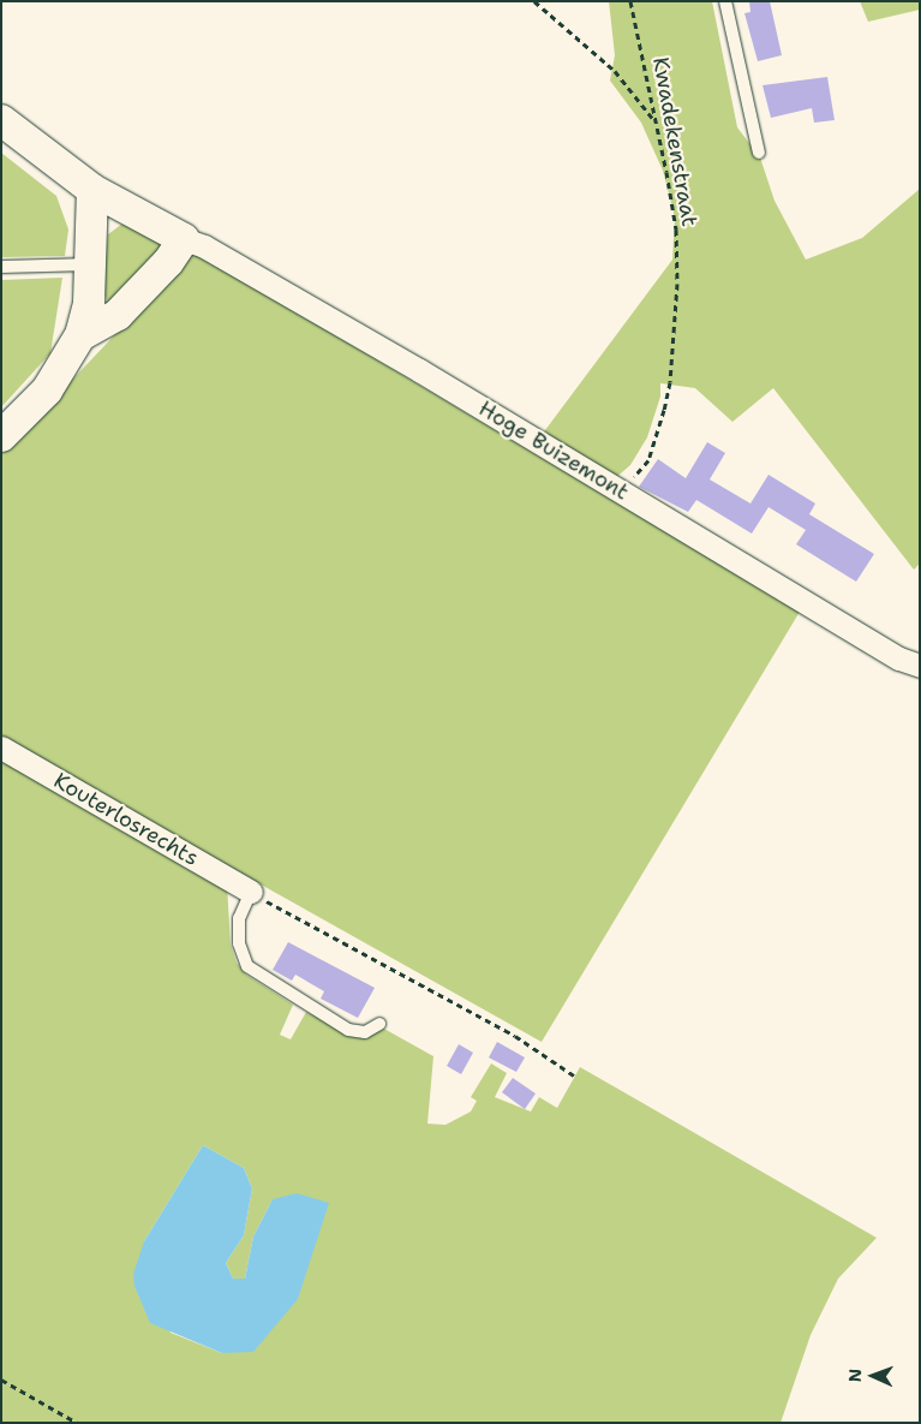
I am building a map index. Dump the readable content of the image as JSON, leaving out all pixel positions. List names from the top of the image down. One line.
{"streets":{"street":["Hoge Buizemont","Kouterlosrechts"],"path":["Kwadekenstraat"]},"crossings":[["Kwadekenstraat","Hoge Buizemont"]],"north":"left"}
